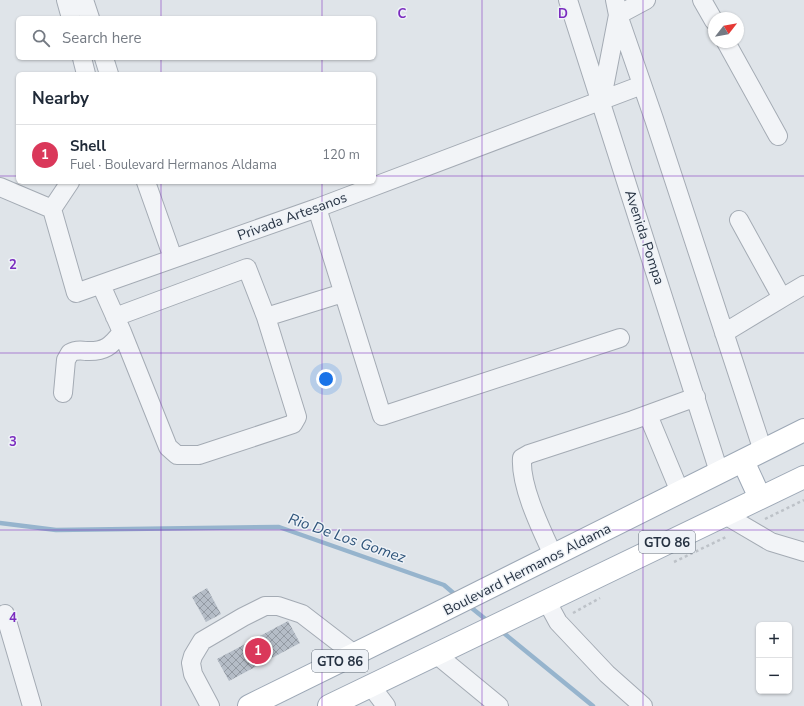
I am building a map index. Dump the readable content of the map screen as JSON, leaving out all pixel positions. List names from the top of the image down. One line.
{"streets":{"main road":["GTO 86","Boulevard Hermanos Aldama"],"street":["Privada Artesanos","Avenida Pompa"]},"crossings":[["Privada Artesanos","Avenida Pompa"],["Avenida Pompa","Boulevard Hermanos Aldama"]],"water":["Rio De Los Gomez"],"north":"top right","page":{"search":"Search here","heading":"Nearby","list":[{"mark":"1","name":"Shell","note":"Fuel · Boulevard Hermanos Aldama","value":"120 m"}],"map_buttons":["+","−"],"pins":"1"},"grid":{"columns":["C","D"],"rows":["2","3","4"]}}
